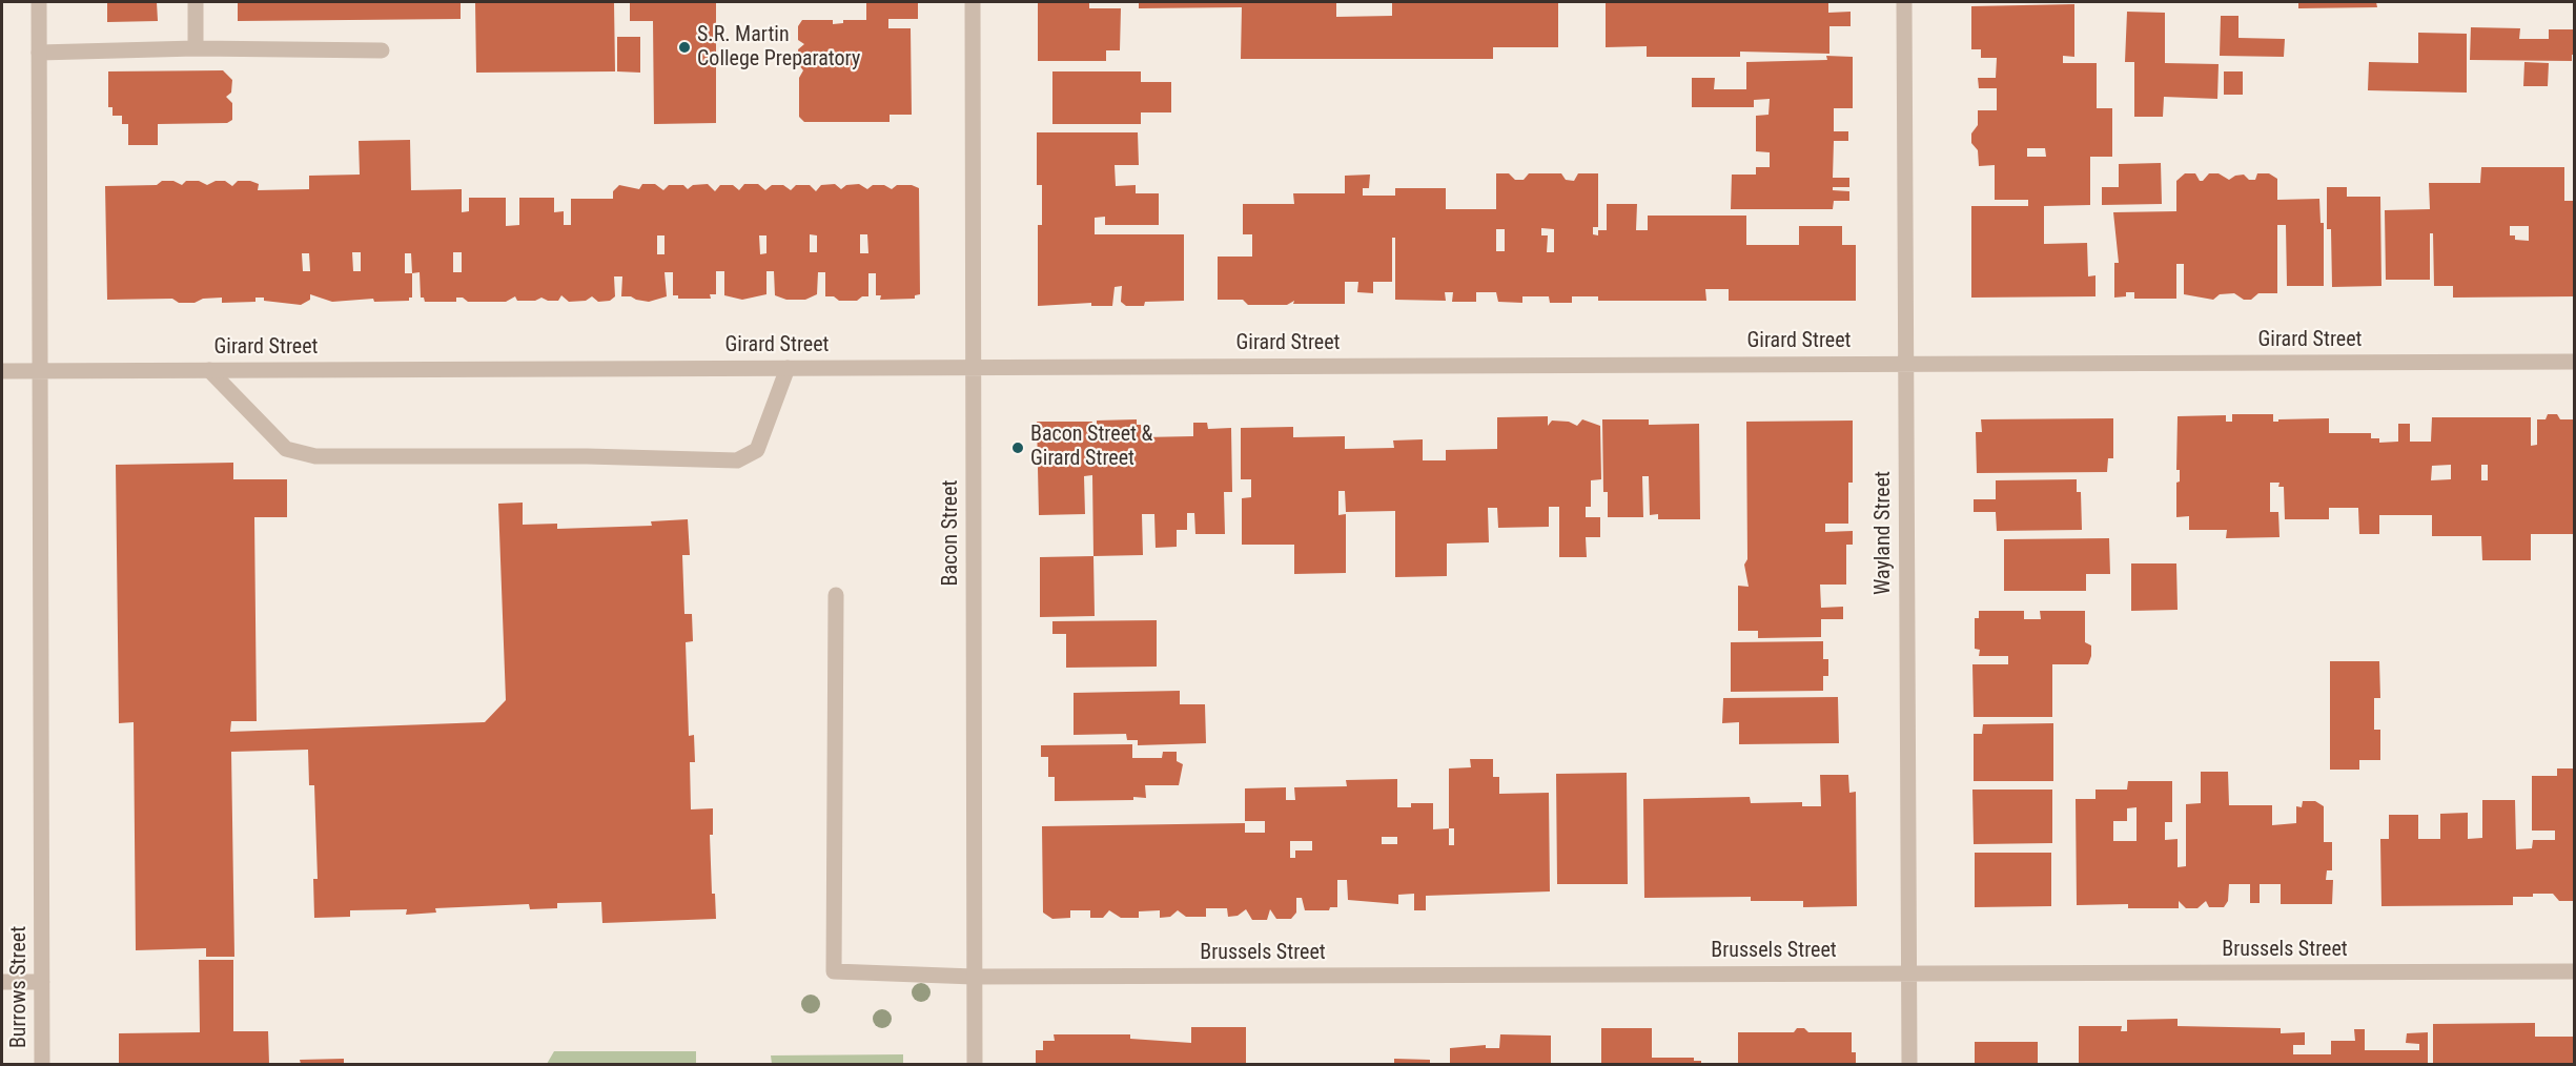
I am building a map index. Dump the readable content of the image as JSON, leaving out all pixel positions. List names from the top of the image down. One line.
{"streets":{"street":["Girard Street","Bacon Street","Wayland Street","Brussels Street","Burrows Street"]},"crossings":[["Girard Street","Bacon Street"],["Girard Street","Wayland Street"],["Girard Street","Burrows Street"],["Bacon Street","Brussels Street"],["Wayland Street","Brussels Street"]],"places":["S.R. Martin College Preparatory","Bacon Street & Girard Street"]}
